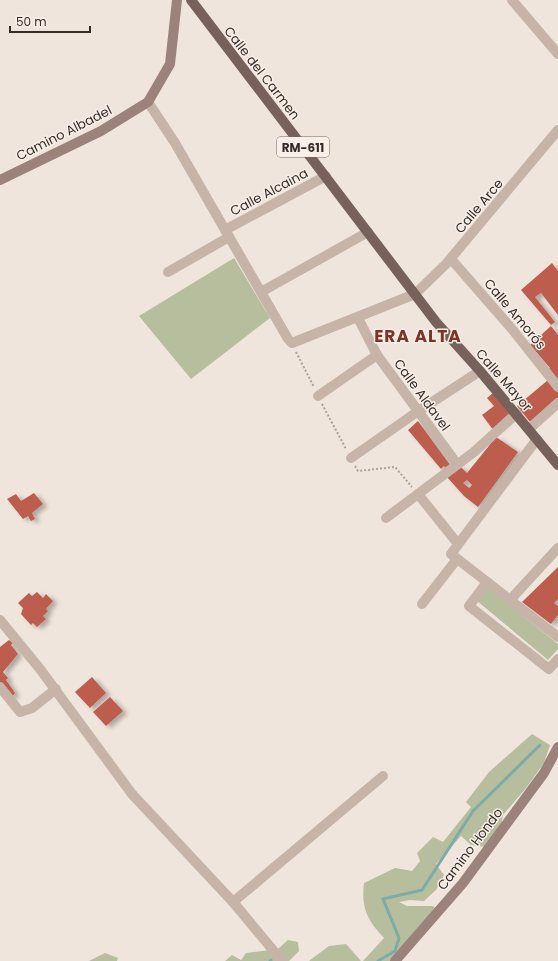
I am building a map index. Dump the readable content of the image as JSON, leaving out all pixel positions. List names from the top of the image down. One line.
{"streets":{"main road":["Calle del Carmen","Camino Albadel","RM-611","Calle Mayor","Camino Hondo"],"street":["Calle Alcaina","Calle Arce","Calle Amorós","Calle Aldavel"]},"crossings":[["Calle del Carmen","Calle Alcaina"],["Calle del Carmen","Calle Arce"],["Calle del Carmen","Calle Mayor"],["Calle Arce","Calle Amorós"],["Calle Arce","Calle Mayor"]],"districts":["ERA ALTA"],"scale_bar":"50 m"}
